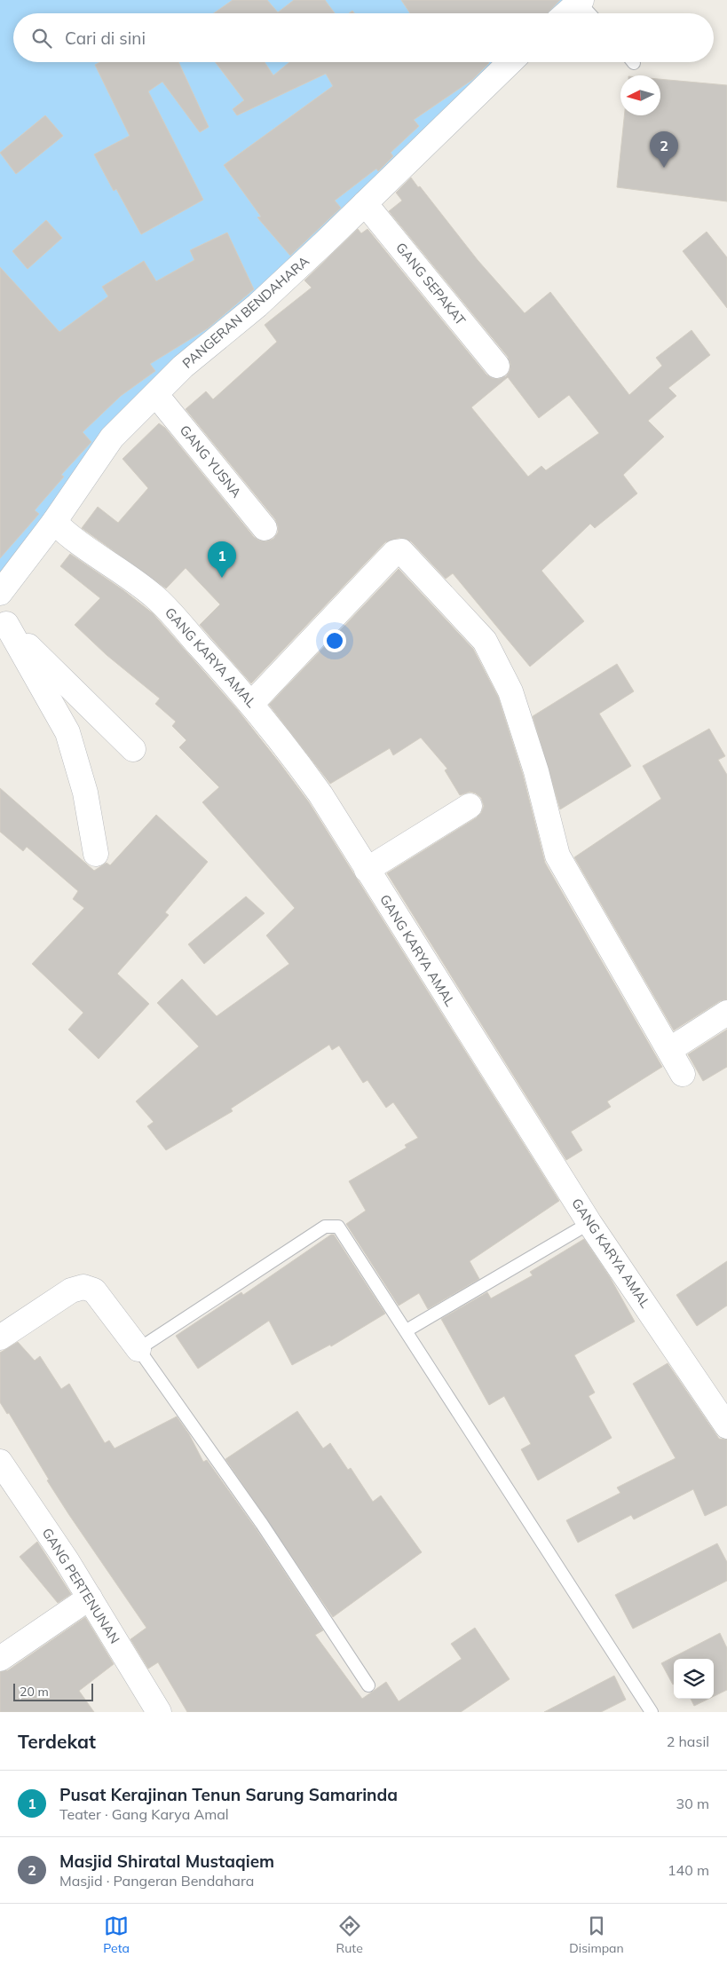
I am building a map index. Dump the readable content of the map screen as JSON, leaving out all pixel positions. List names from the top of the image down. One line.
{"streets":{"street":["GANG SEPAKAT","PANGERAN BENDAHARA","GANG YUSNA","GANG KARYA AMAL","GANG PERTENUNAN"]},"crossings":[["GANG SEPAKAT","PANGERAN BENDAHARA"],["PANGERAN BENDAHARA","GANG YUSNA"],["PANGERAN BENDAHARA","GANG KARYA AMAL"]],"scale_bar":"20 m","north":"left","page":{"search":"Cari di sini","pins":["2","1"],"scale":"20 m","heading":["Terdekat","2 hasil"],"list":[{"mark":"1","name":"Pusat Kerajinan Tenun Sarung Samarinda","note":"Teater · Gang Karya Amal","value":"30 m"},{"mark":"2","name":"Masjid Shiratal Mustaqiem","note":"Masjid · Pangeran Bendahara","value":"140 m"}],"nav":["Peta","Rute","Disimpan"]}}
